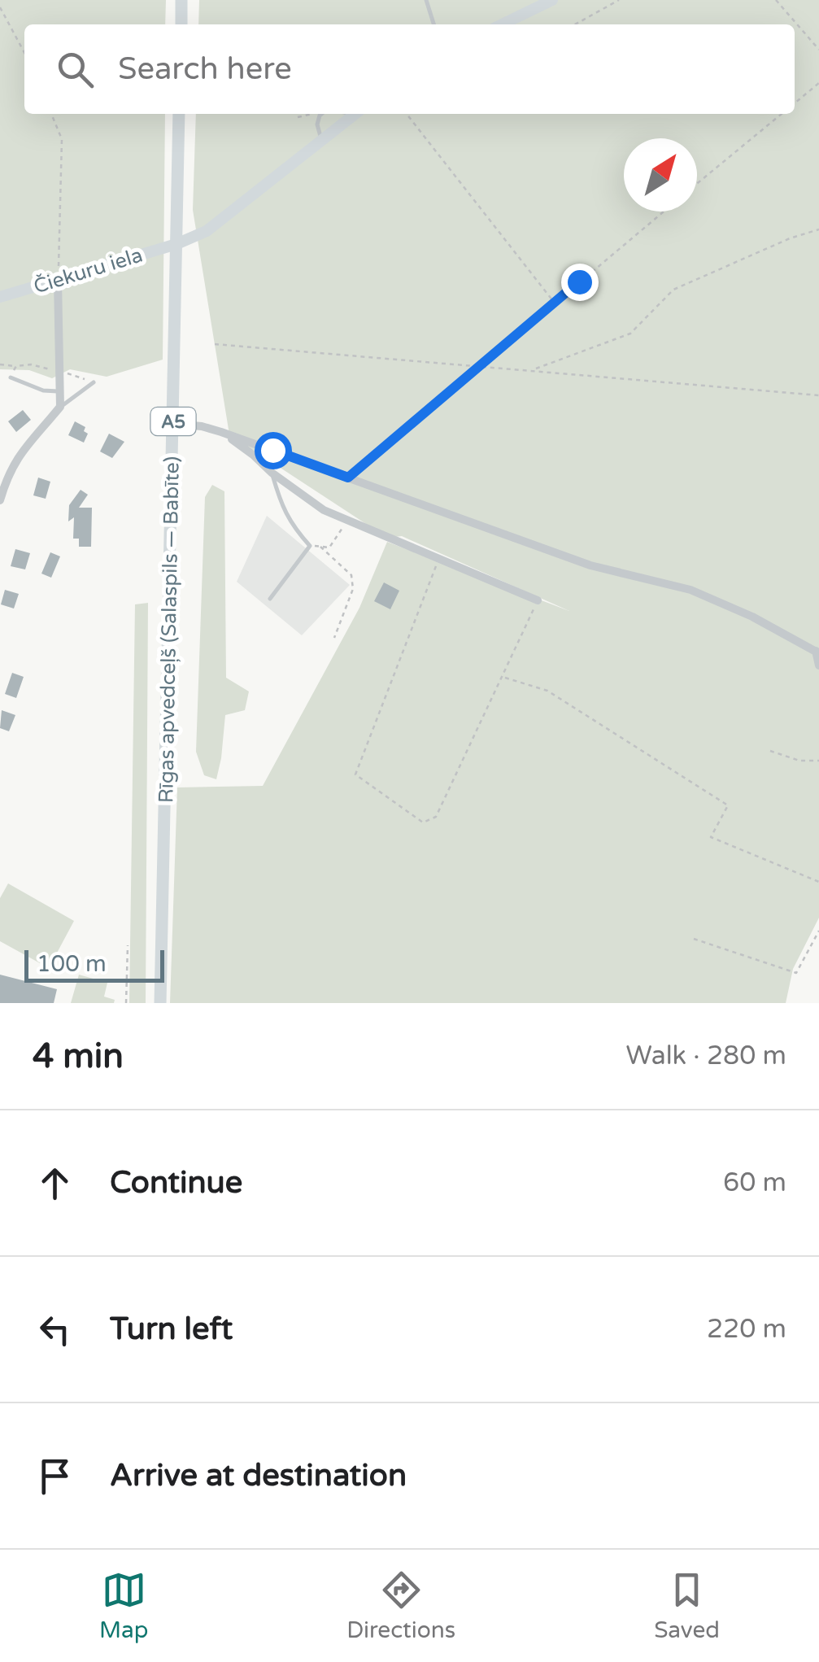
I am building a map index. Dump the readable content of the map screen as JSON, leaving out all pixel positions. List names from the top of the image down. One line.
{"streets":{"highway":["A5","Rīgas apvedceļš (Salaspils — Babīte)"],"main road":["Čiekuru iela"]},"crossings":[["Čiekuru iela","Rīgas apvedceļš (Salaspils — Babīte)"]],"scale_bar":"100 m","north":"top right","page":{"search":"Search here","scale":"100 m","heading":["4 min","Walk · 280 m"],"list":[["Continue","60 m"],["Turn left","220 m"],"Arrive at destination"],"nav":["Map","Directions","Saved"]}}
